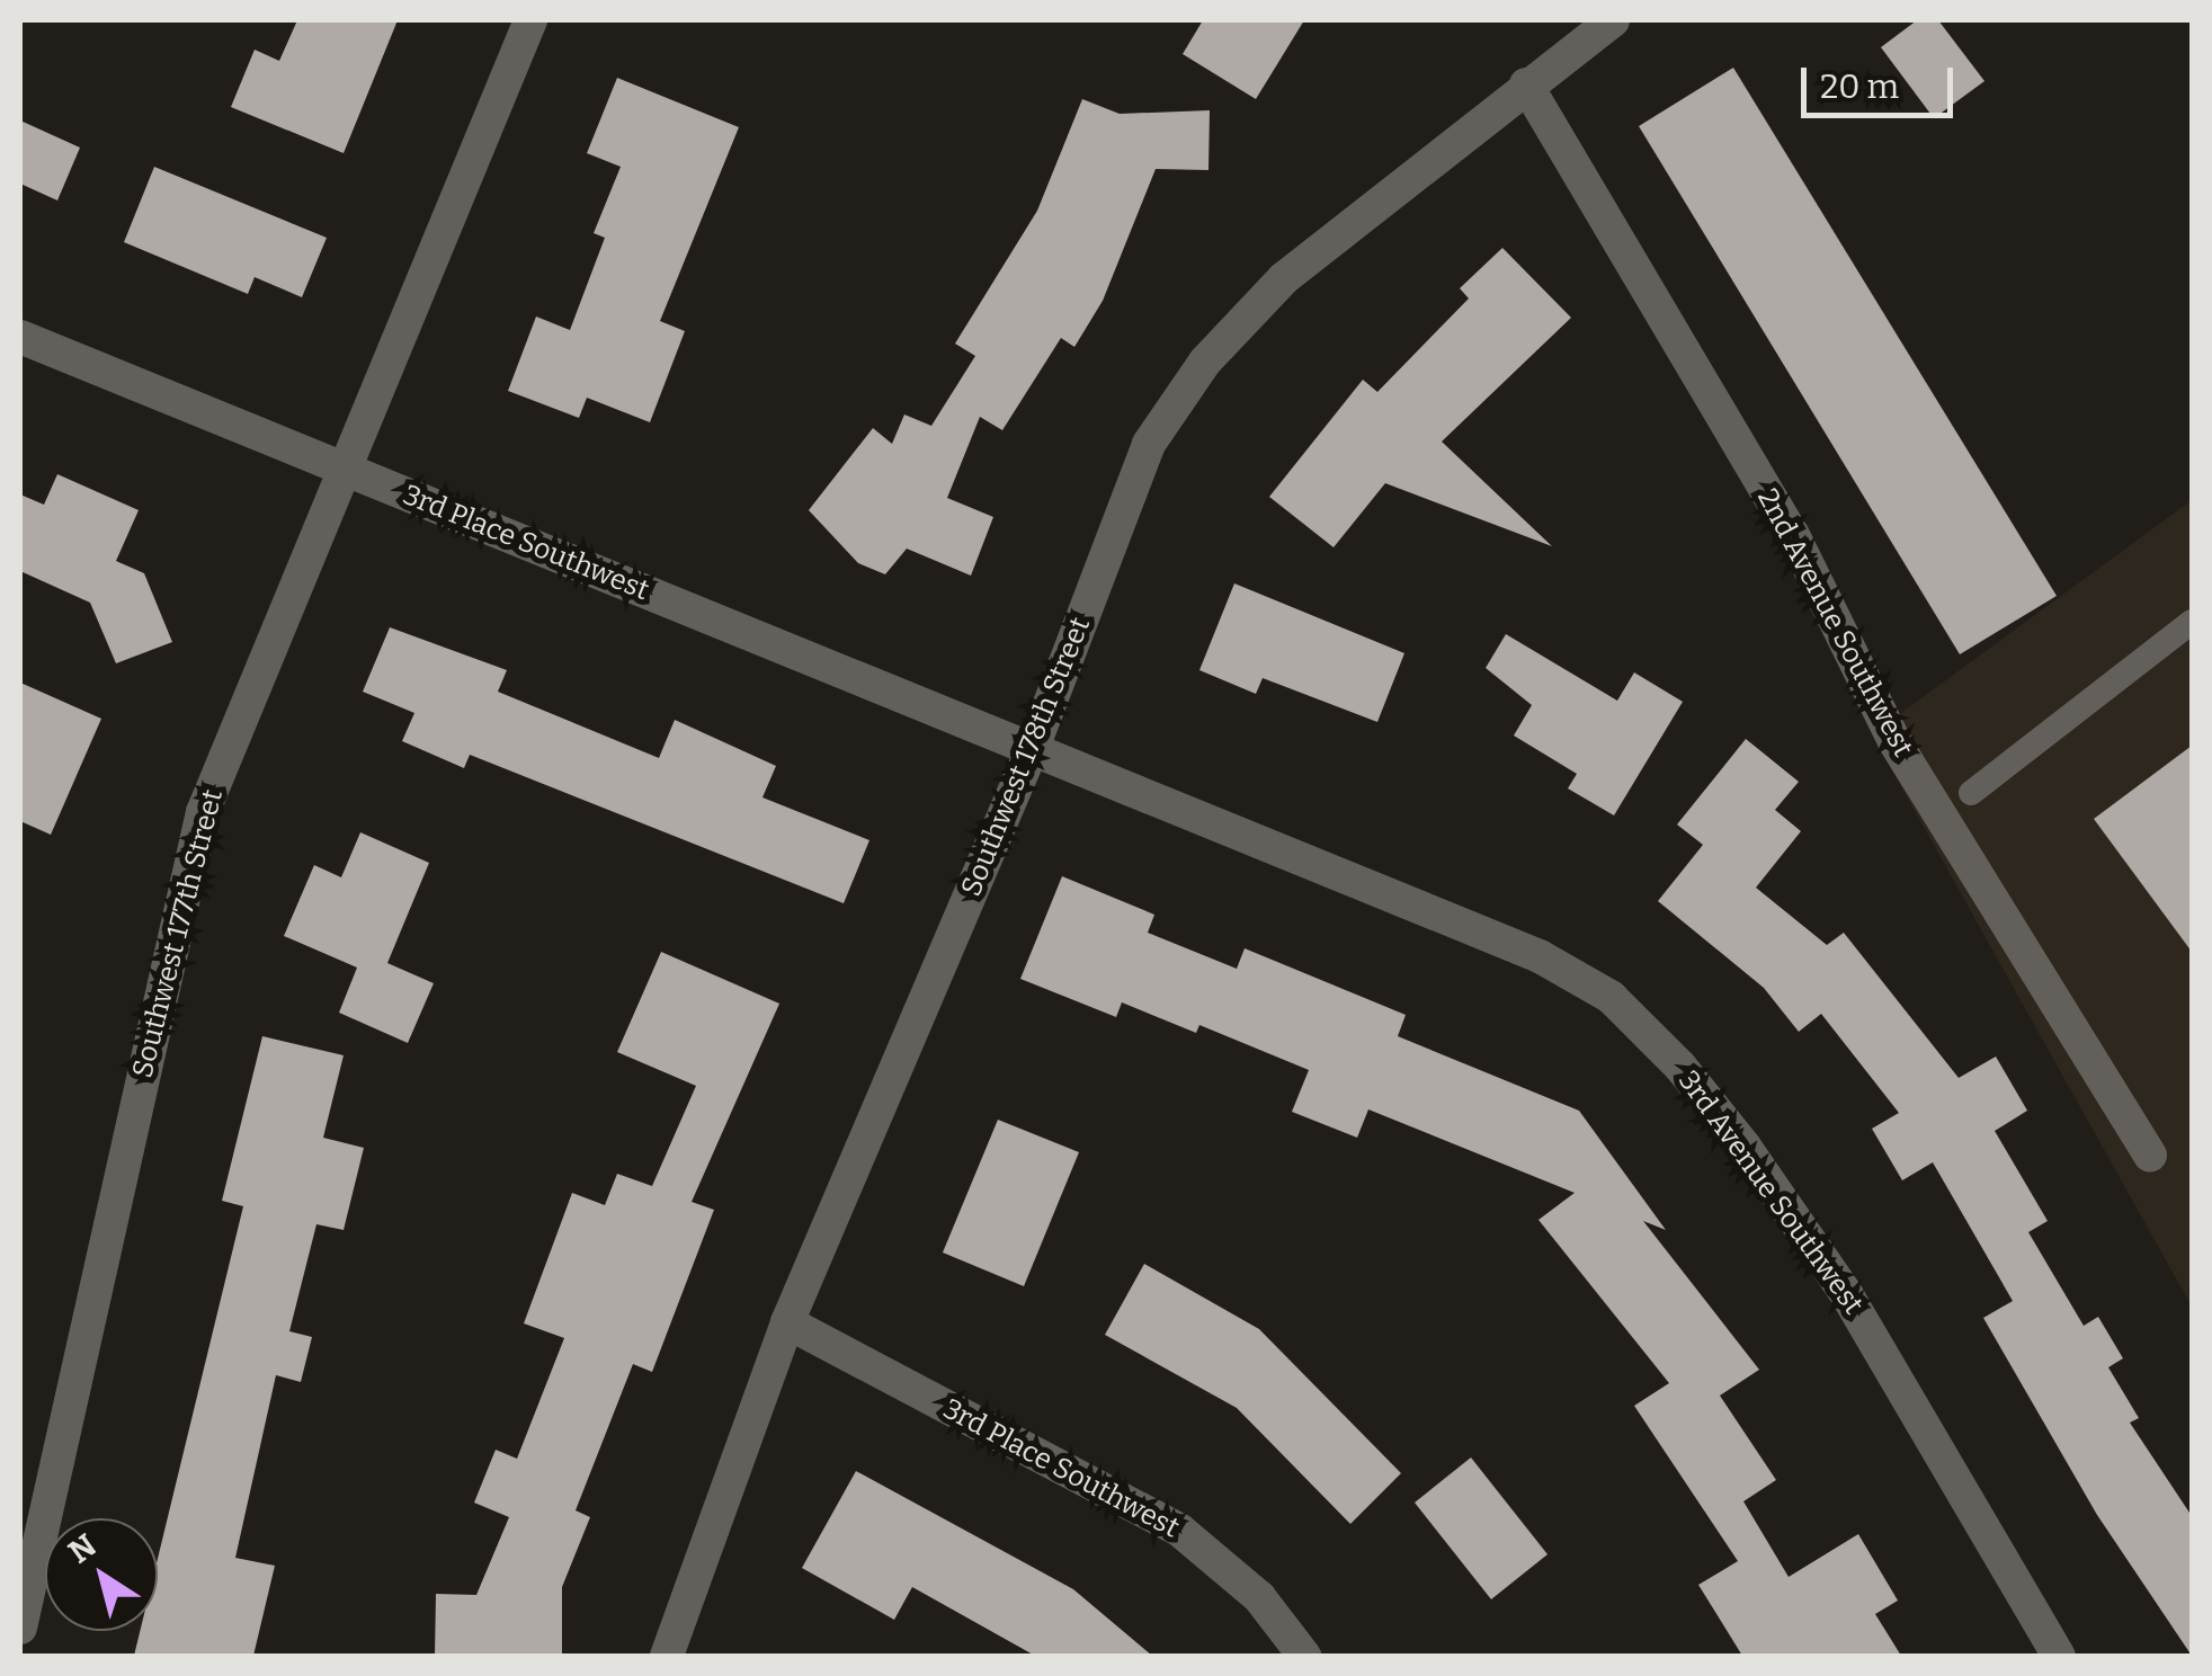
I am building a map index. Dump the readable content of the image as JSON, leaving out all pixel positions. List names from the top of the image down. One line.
{"streets":{"street":["3rd Place Southwest","2nd Avenue Southwest","Southwest 178th Street","Southwest 177th Street","3rd Avenue Southwest"]},"crossings":[["3rd Place Southwest","Southwest 178th Street"],["3rd Place Southwest","Southwest 177th Street"],["3rd Place Southwest","3rd Avenue Southwest"],["2nd Avenue Southwest","Southwest 178th Street"],["Southwest 178th Street","3rd Avenue Southwest"]],"scale_bar":"20 m","north":"top left"}
